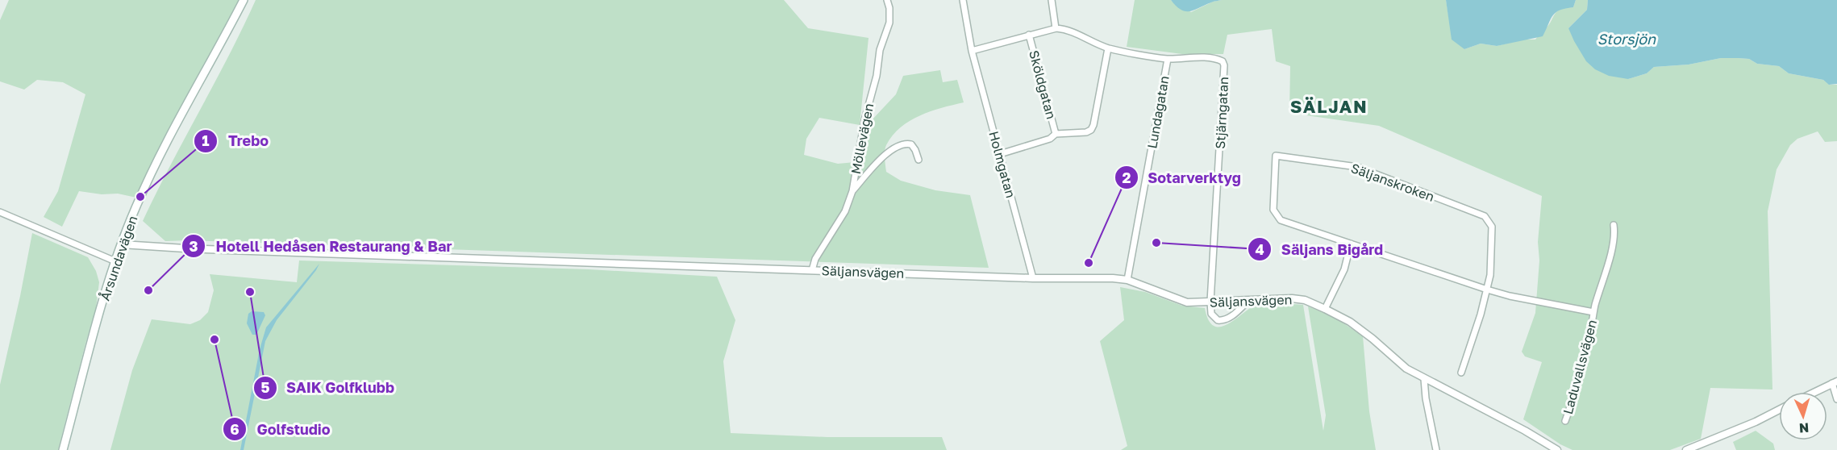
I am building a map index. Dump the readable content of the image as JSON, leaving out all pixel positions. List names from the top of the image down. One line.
{"streets":{"main road":["Årsundavägen"],"street":["Sköldgatan","Lundagatan","Stjärngatan","Möllevägen","Holmgatan","Säljanskroken","Säljansvägen","Laduvallsvägen"]},"crossings":[["Lundagatan","Stjärngatan"],["Lundagatan","Säljansvägen"],["Stjärngatan","Säljansvägen"],["Möllevägen","Säljansvägen"],["Holmgatan","Säljansvägen"],["Säljanskroken","Laduvallsvägen"],["Årsundavägen","Säljansvägen"]],"districts":["SÄLJAN"],"water":["Storsjön"],"places":["Trebo","Säljans Bigård","Sotarverktyg","Hotell Hedåsen Restaurang & Bar","SAIK Golfklubb","Golfstudio"],"north":"bottom"}
